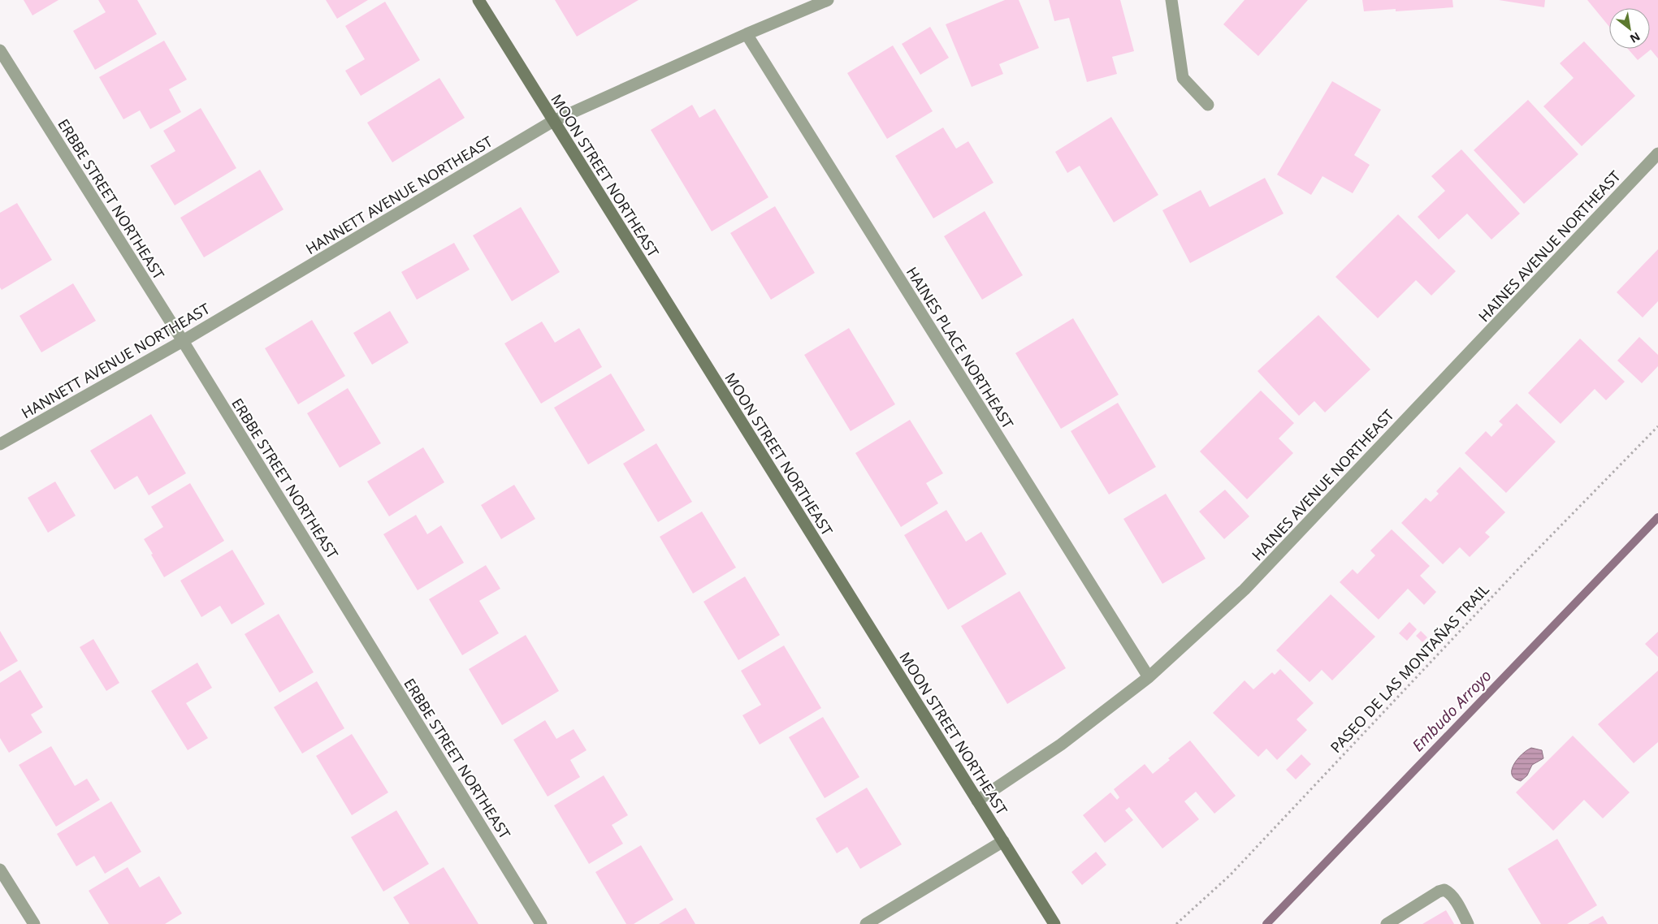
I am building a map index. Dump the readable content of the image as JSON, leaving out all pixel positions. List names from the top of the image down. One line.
{"streets":{"street":["MOON STREET NORTHEAST","HANNETT AVENUE NORTHEAST","ERBBE STREET NORTHEAST","HAINES AVENUE NORTHEAST","HAINES PLACE NORTHEAST"],"path":["PASEO DE LAS MONTAÑAS TRAIL"]},"crossings":[["MOON STREET NORTHEAST","HANNETT AVENUE NORTHEAST"],["MOON STREET NORTHEAST","HAINES AVENUE NORTHEAST"],["HANNETT AVENUE NORTHEAST","ERBBE STREET NORTHEAST"],["HANNETT AVENUE NORTHEAST","HAINES PLACE NORTHEAST"],["HAINES AVENUE NORTHEAST","HAINES PLACE NORTHEAST"]],"water":["Embudo Arroyo"],"north":"bottom right"}
